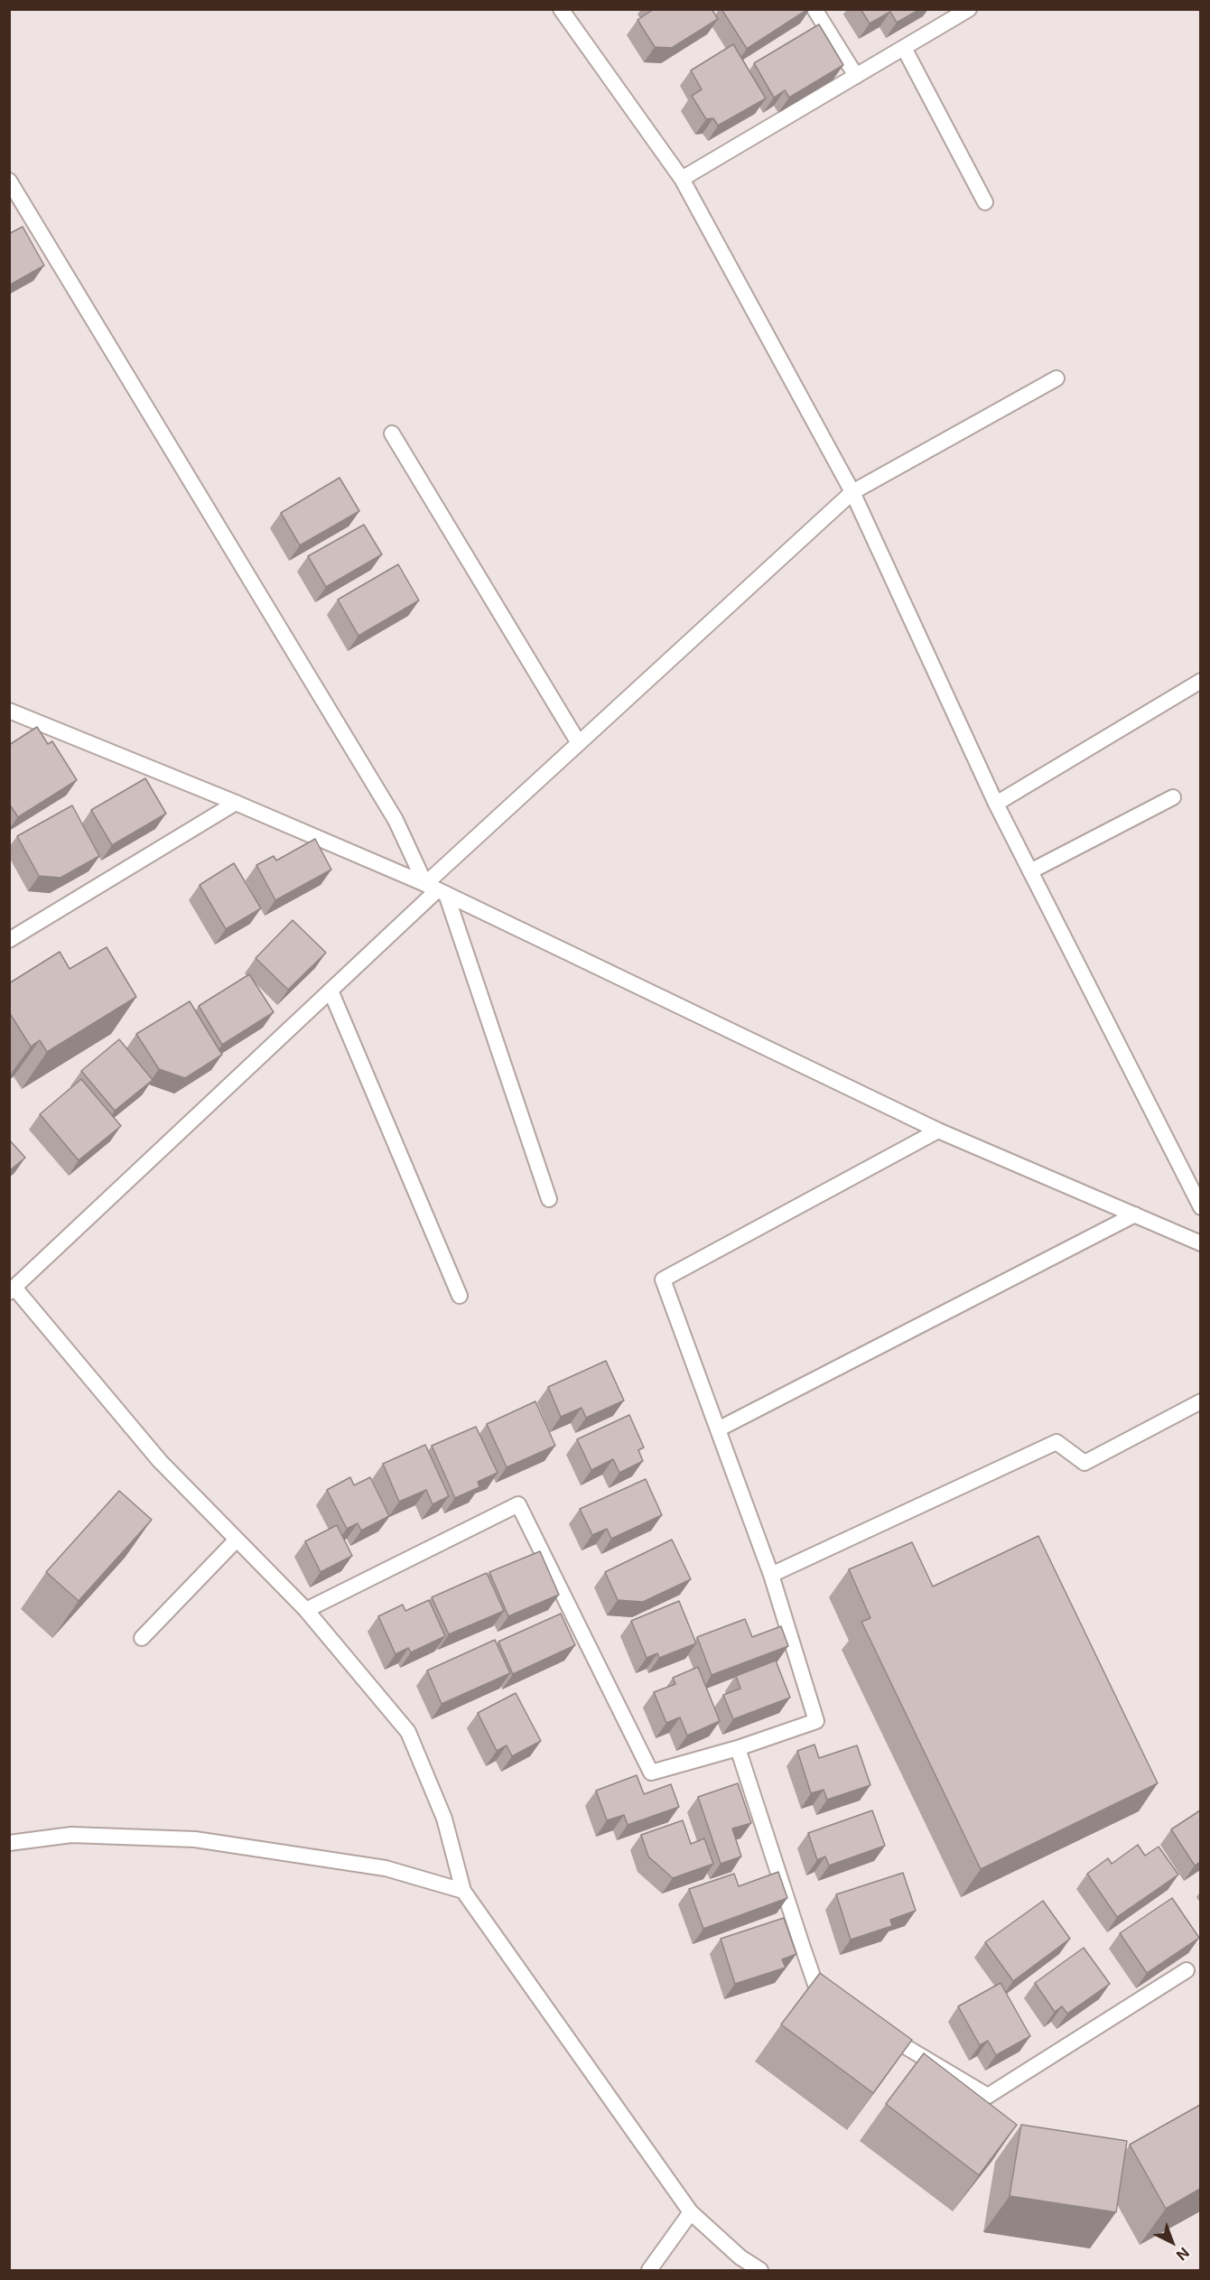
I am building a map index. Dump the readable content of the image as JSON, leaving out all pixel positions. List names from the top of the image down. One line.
{"north":"bottom right"}
